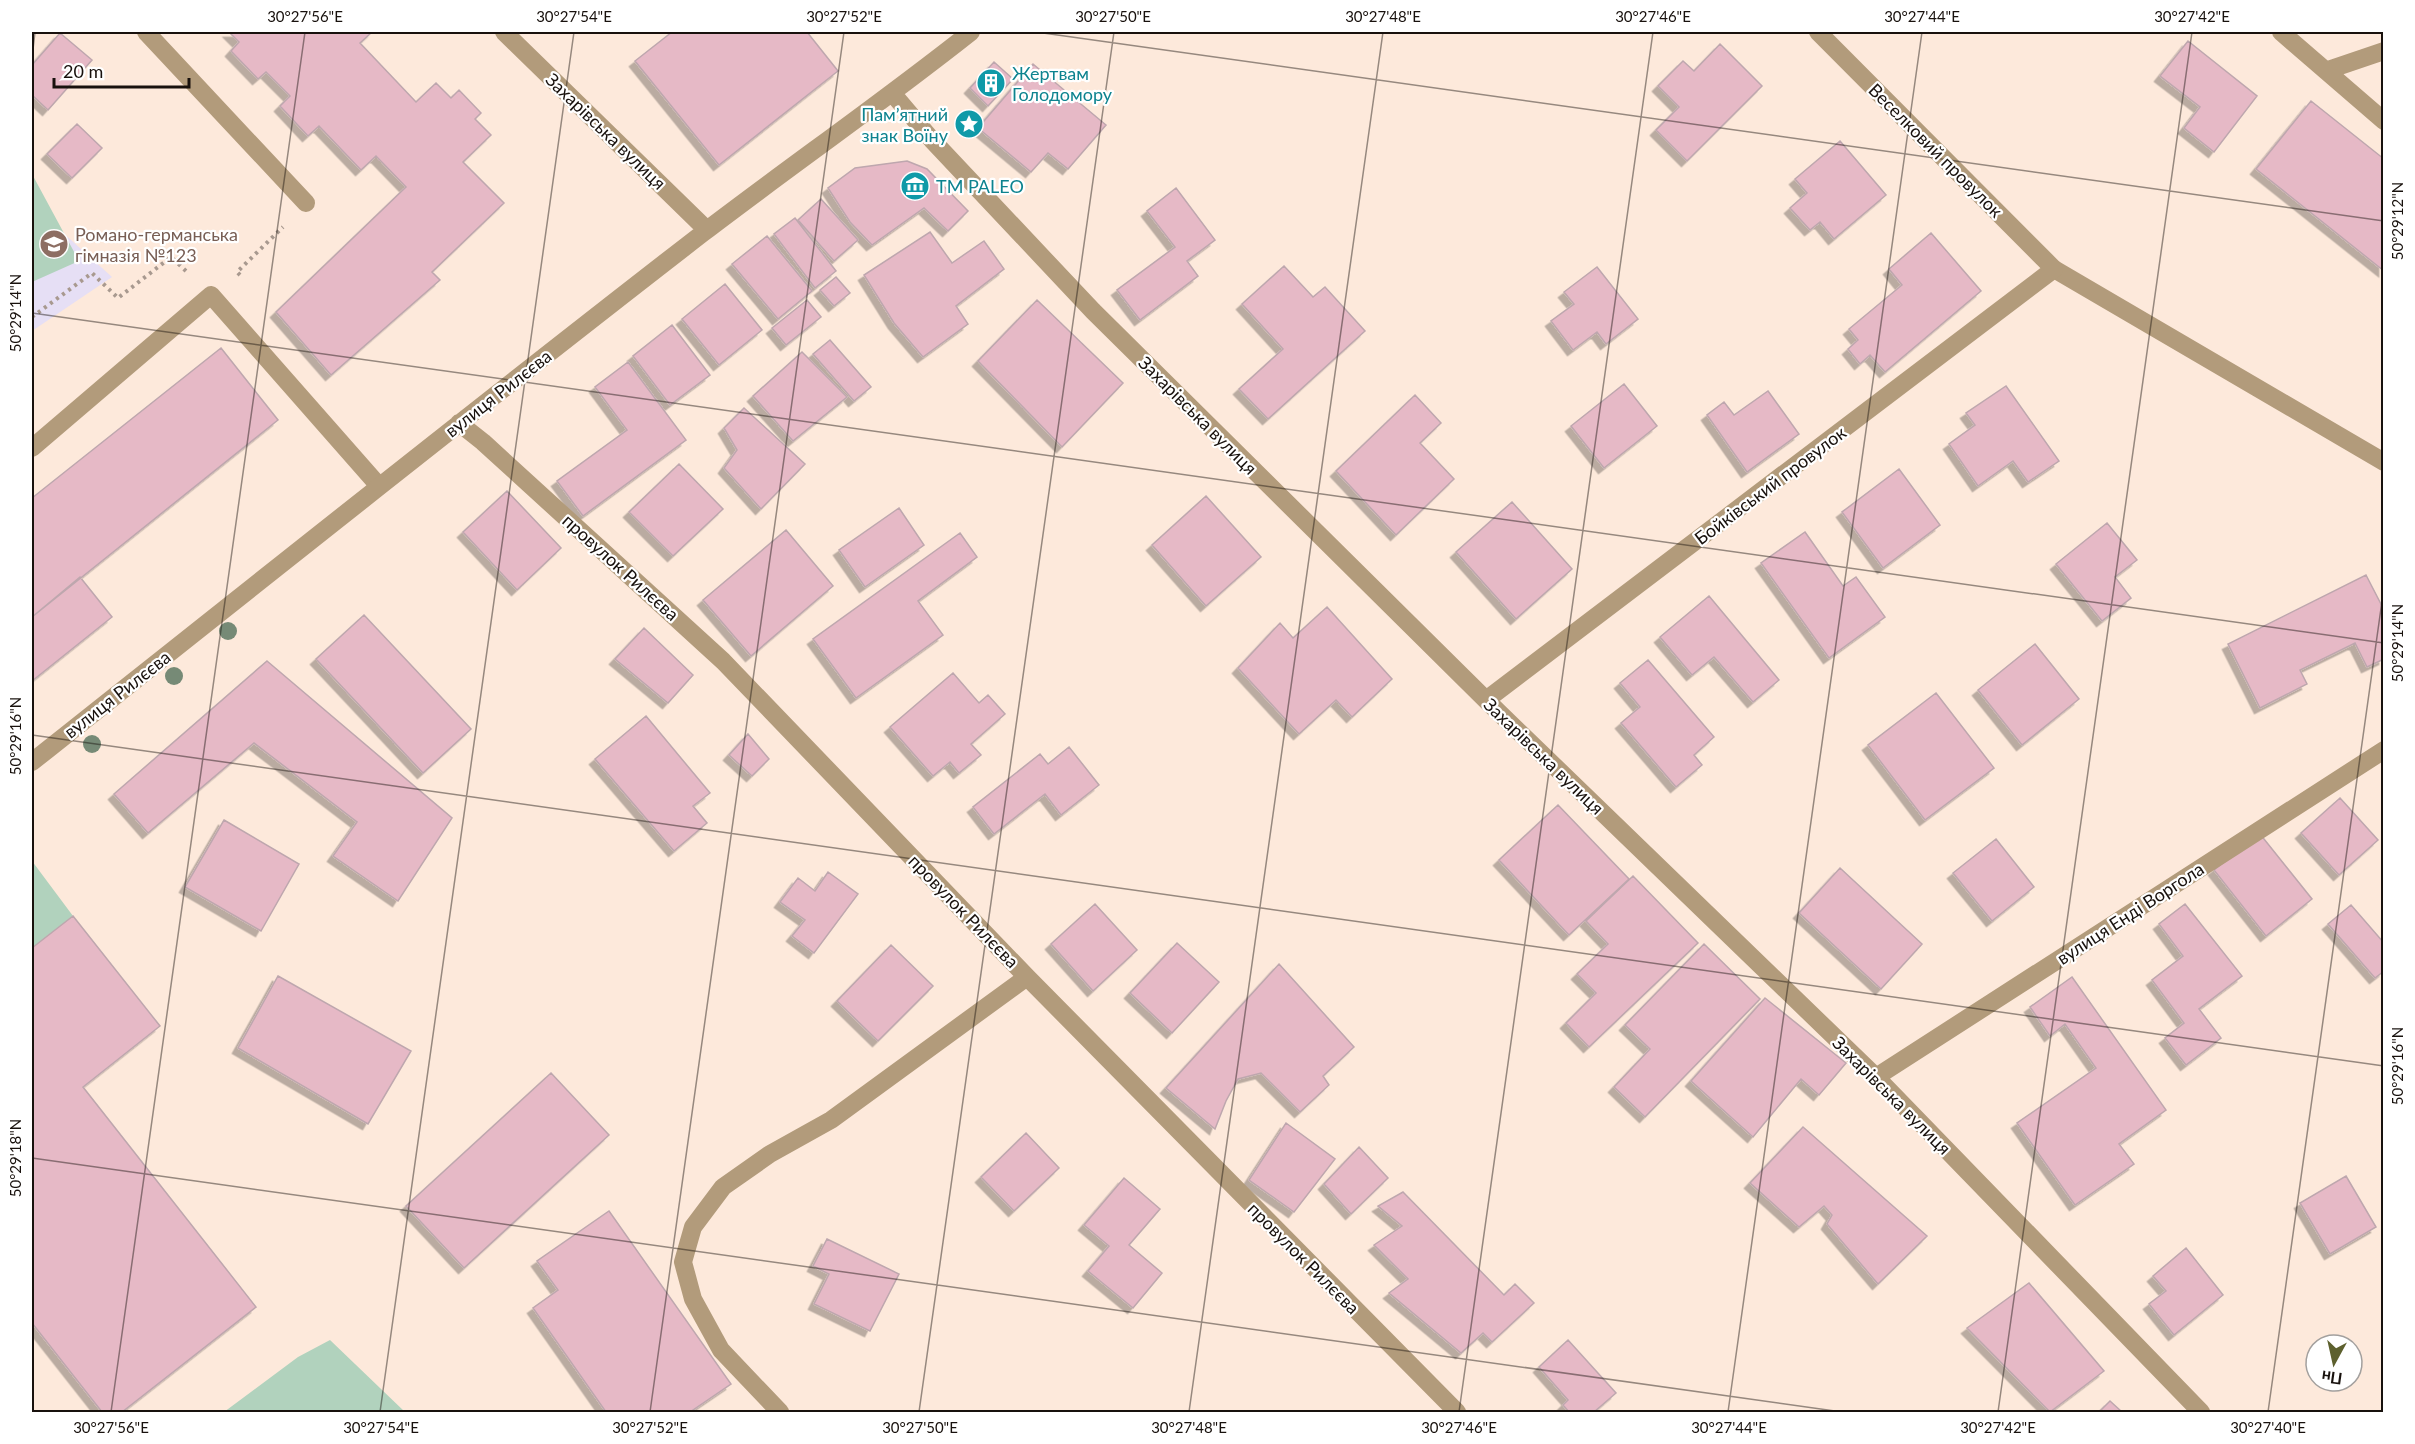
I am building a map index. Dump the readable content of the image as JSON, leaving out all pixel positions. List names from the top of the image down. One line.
{"streets":{"street":["Захарівська вулиця","Веселковий провулок","вулиця Рилєєва","Бойківський провулок","провулок Рилєєва","вулиця Енді Воргола"]},"crossings":[["Захарівська вулиця","вулиця Рилєєва"],["Захарівська вулиця","Бойківський провулок"],["Захарівська вулиця","вулиця Енді Воргола"],["Веселковий провулок","Бойківський провулок"],["вулиця Рилєєва","провулок Рилєєва"]],"places":{"building":["Жертвам Голодомору"],"place":["Пам’ятний знак Воїну"],"museum":["ТМ PALEO"],"school or university":["Романо-германська гімназія №123"]},"scale_bar":"20 m","north":"bottom","coordinates":["30°27'56\"E","30°27'54\"E","30°27'52\"E","30°27'50\"E","30°27'48\"E","30°27'46\"E","30°27'44\"E","30°27'42\"E","50°29'12\"N","50°29'14\"N","50°29'16\"N","50°29'18\"N","30°27'40\"E"]}
